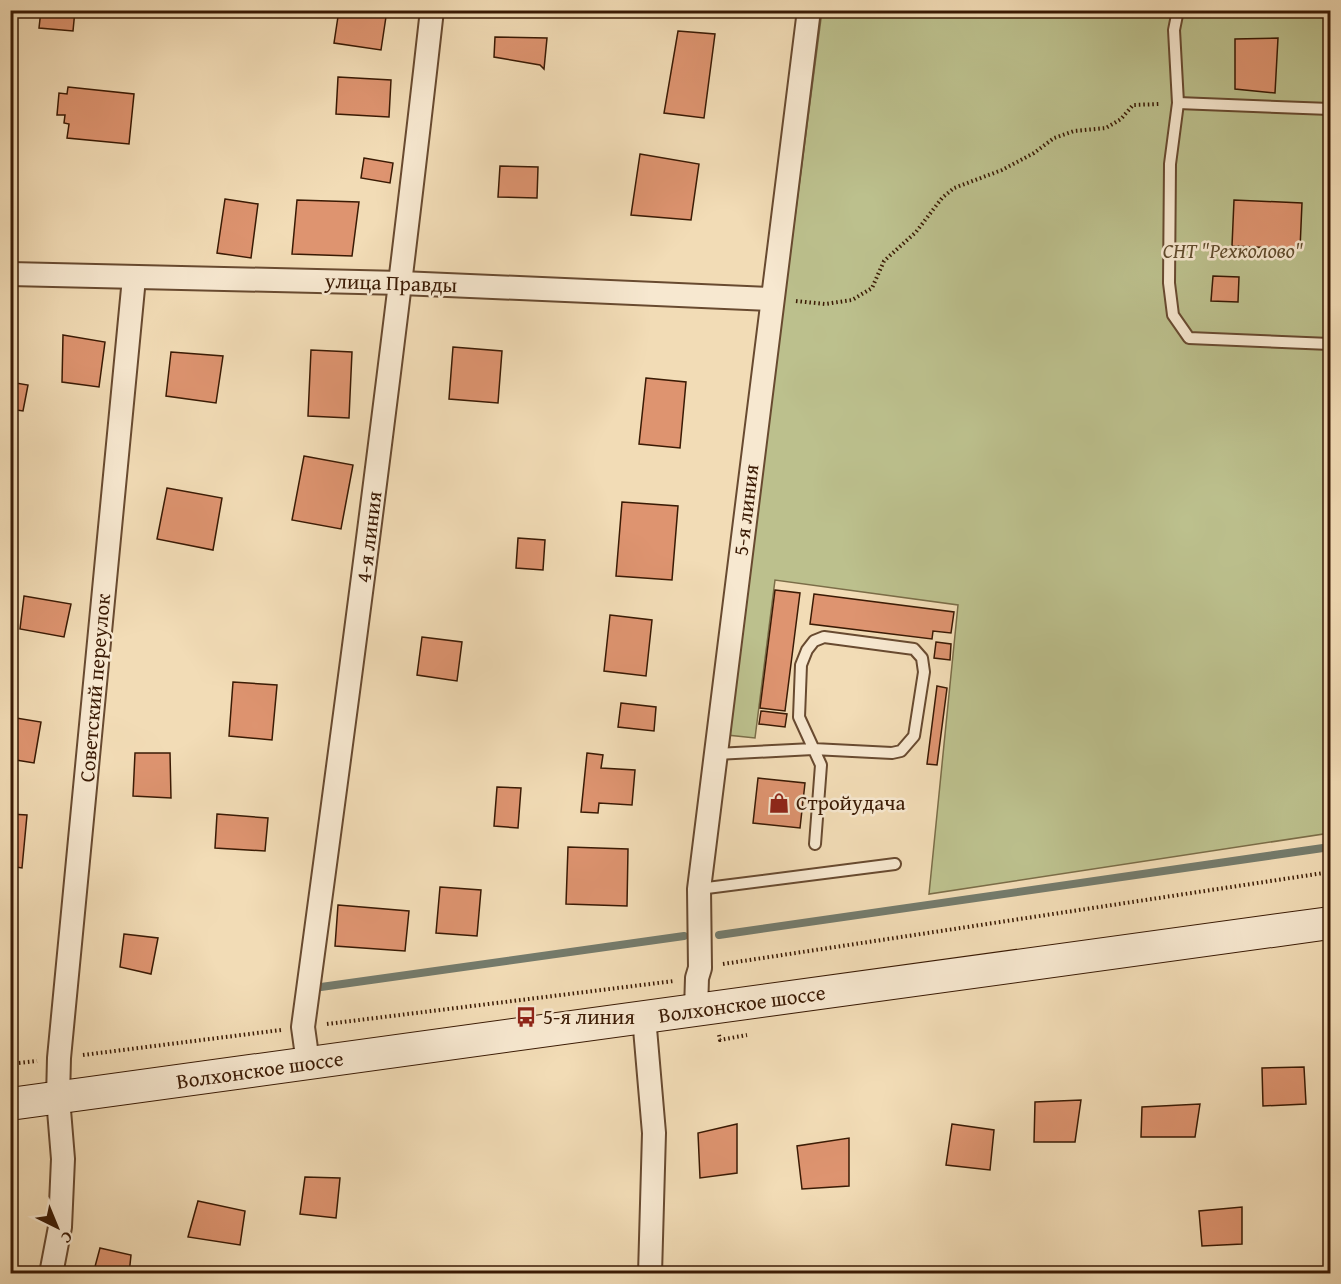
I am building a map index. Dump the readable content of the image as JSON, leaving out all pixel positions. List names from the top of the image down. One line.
{"streets":{"main road":["Волхонское шоссе"],"street":["улица Правды","5-я линия","4-я линия","Советский переулок"]},"crossings":[["улица Правды","5-я линия"],["улица Правды","4-я линия"],["улица Правды","Советский переулок"],["5-я линия","Волхонское шоссе"],["4-я линия","Волхонское шоссе"],["Советский переулок","Волхонское шоссе"]],"parks":["СНТ \"Рехколово\""],"places":{"shop":["Стройудача"],"bus stop":["5-я линия"]},"north":"bottom right"}
